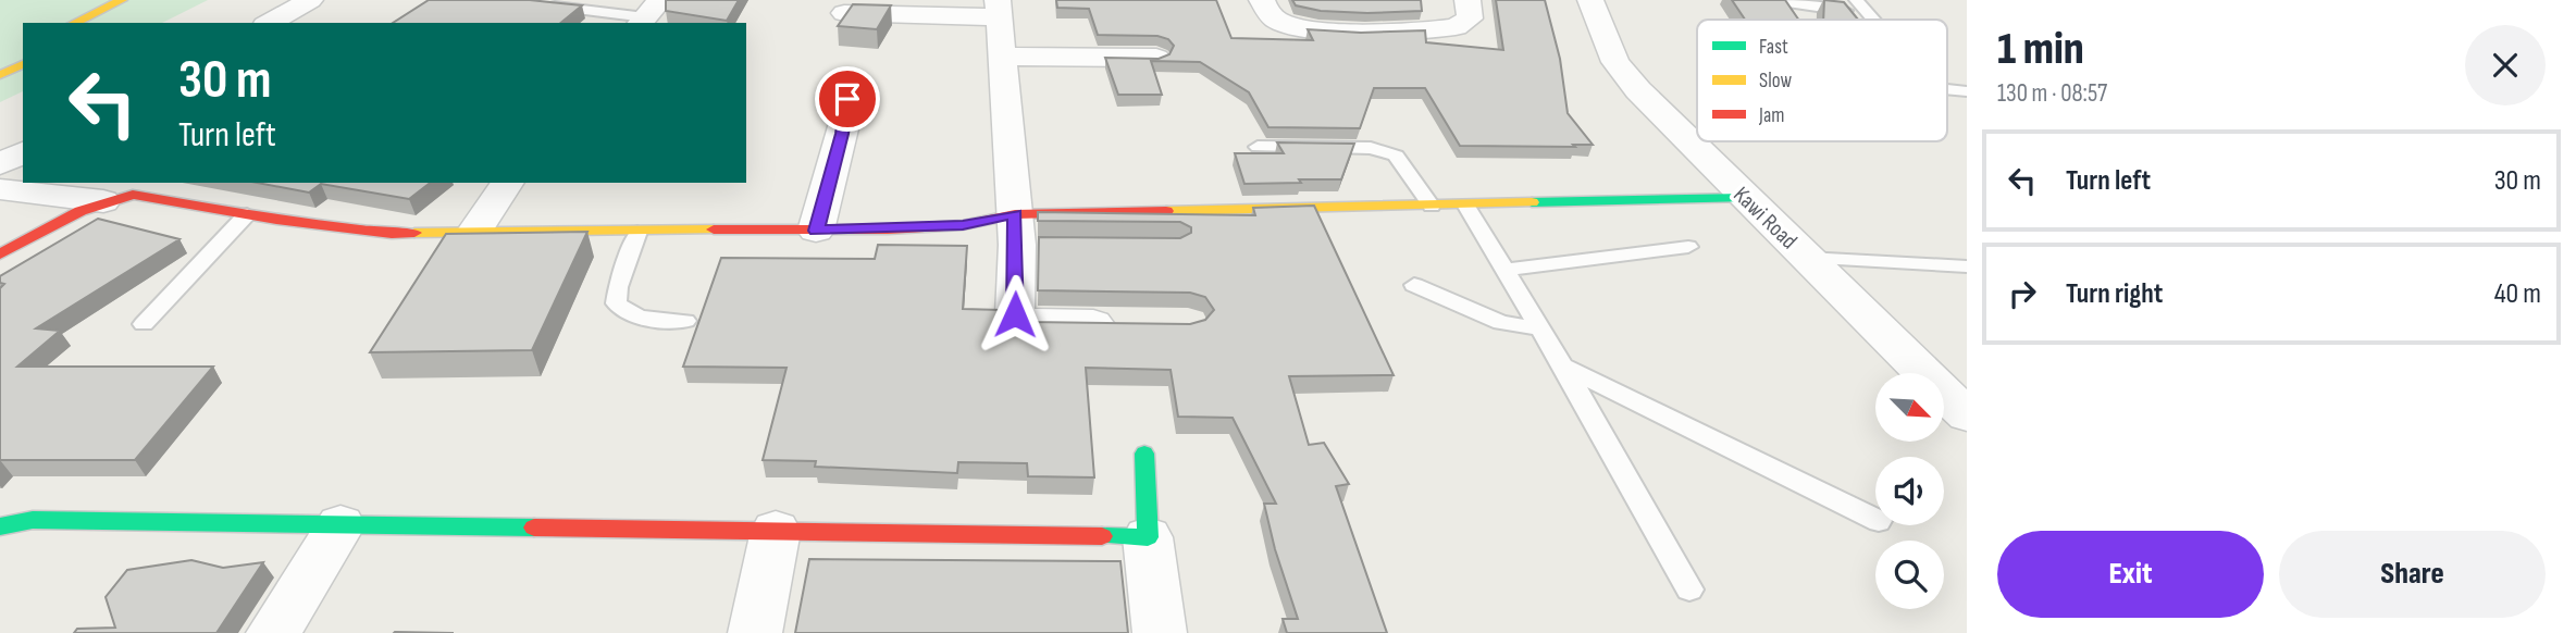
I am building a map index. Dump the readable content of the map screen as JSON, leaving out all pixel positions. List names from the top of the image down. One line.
{"streets":{"street":["Kawi Road"]},"legend":["Fast","Slow","Jam"],"north":"bottom right","page":{"heading":["1 min","130 m · 08:57"],"turn":["30 m","Turn left"],"list":[{"name":"Turn left","value":"30 m"},{"name":"Turn right","value":"40 m"}],"buttons":["Exit","Share"]}}
